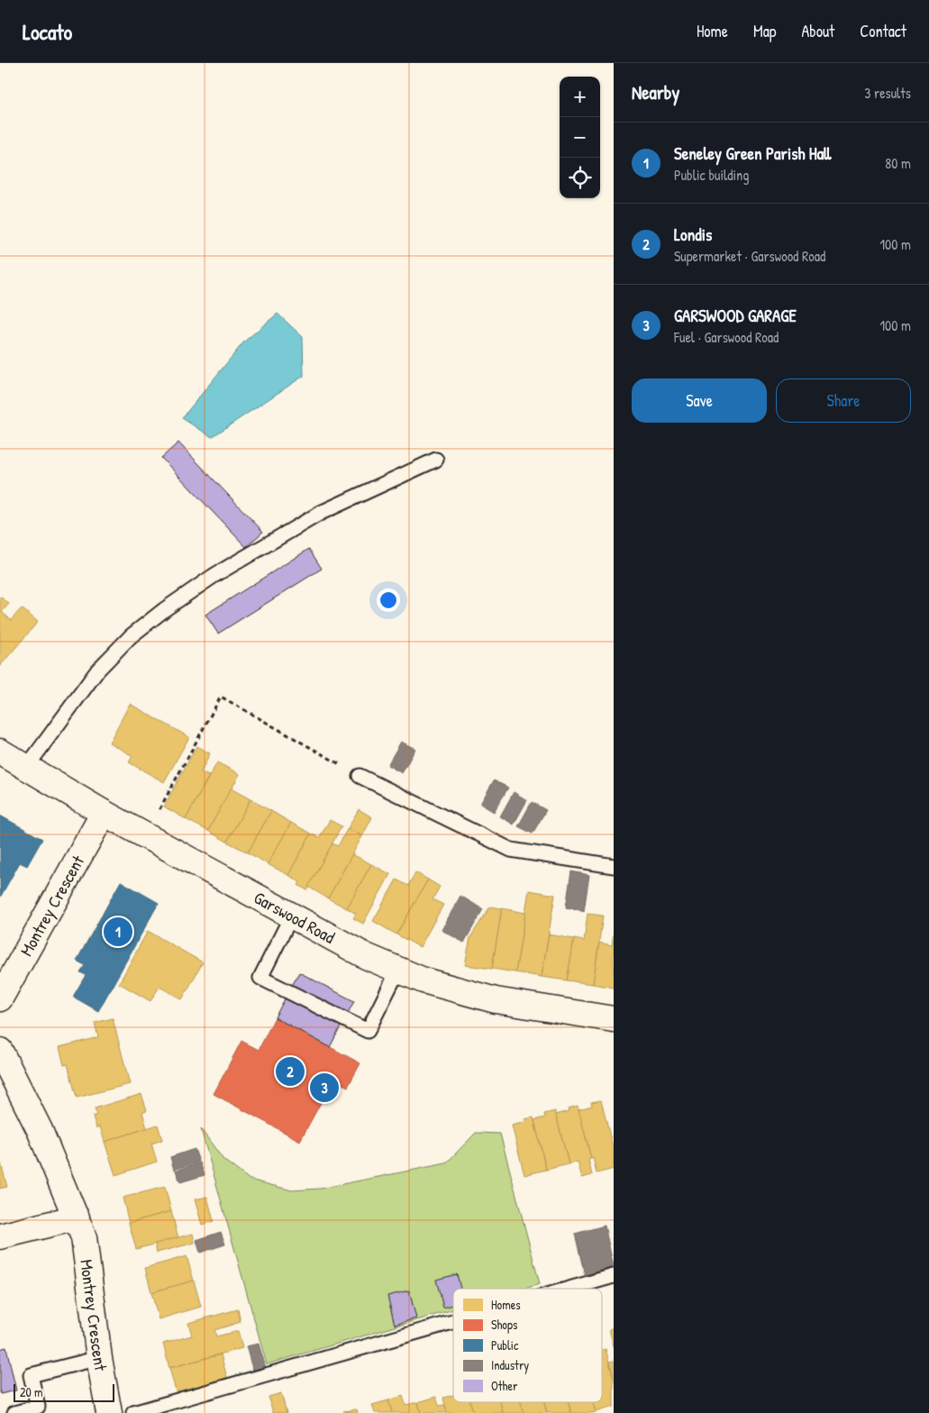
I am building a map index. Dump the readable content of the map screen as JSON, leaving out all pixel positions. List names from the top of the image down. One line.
{"streets":{"street":["Montrey Crescent","Garswood Road"]},"crossings":[["Montrey Crescent","Garswood Road"]],"legend":["Homes","Shops","Public","Industry","Other"],"scale_bar":"20 m","page":{"header":"Locato","nav":["Home","Map","About","Contact"],"heading":["Nearby","3 results"],"map_buttons":["+","−"],"list":[{"mark":"1","name":"Seneley Green Parish Hall","note":"Public building","value":"80 m"},{"mark":"2","name":"Londis","note":"Supermarket · Garswood Road","value":"100 m"},{"mark":"3","name":"GARSWOOD GARAGE","note":"Fuel · Garswood Road","value":"100 m"}],"buttons":["Save","Share"],"pins":["1","2","3"],"scale":"20 m"}}
